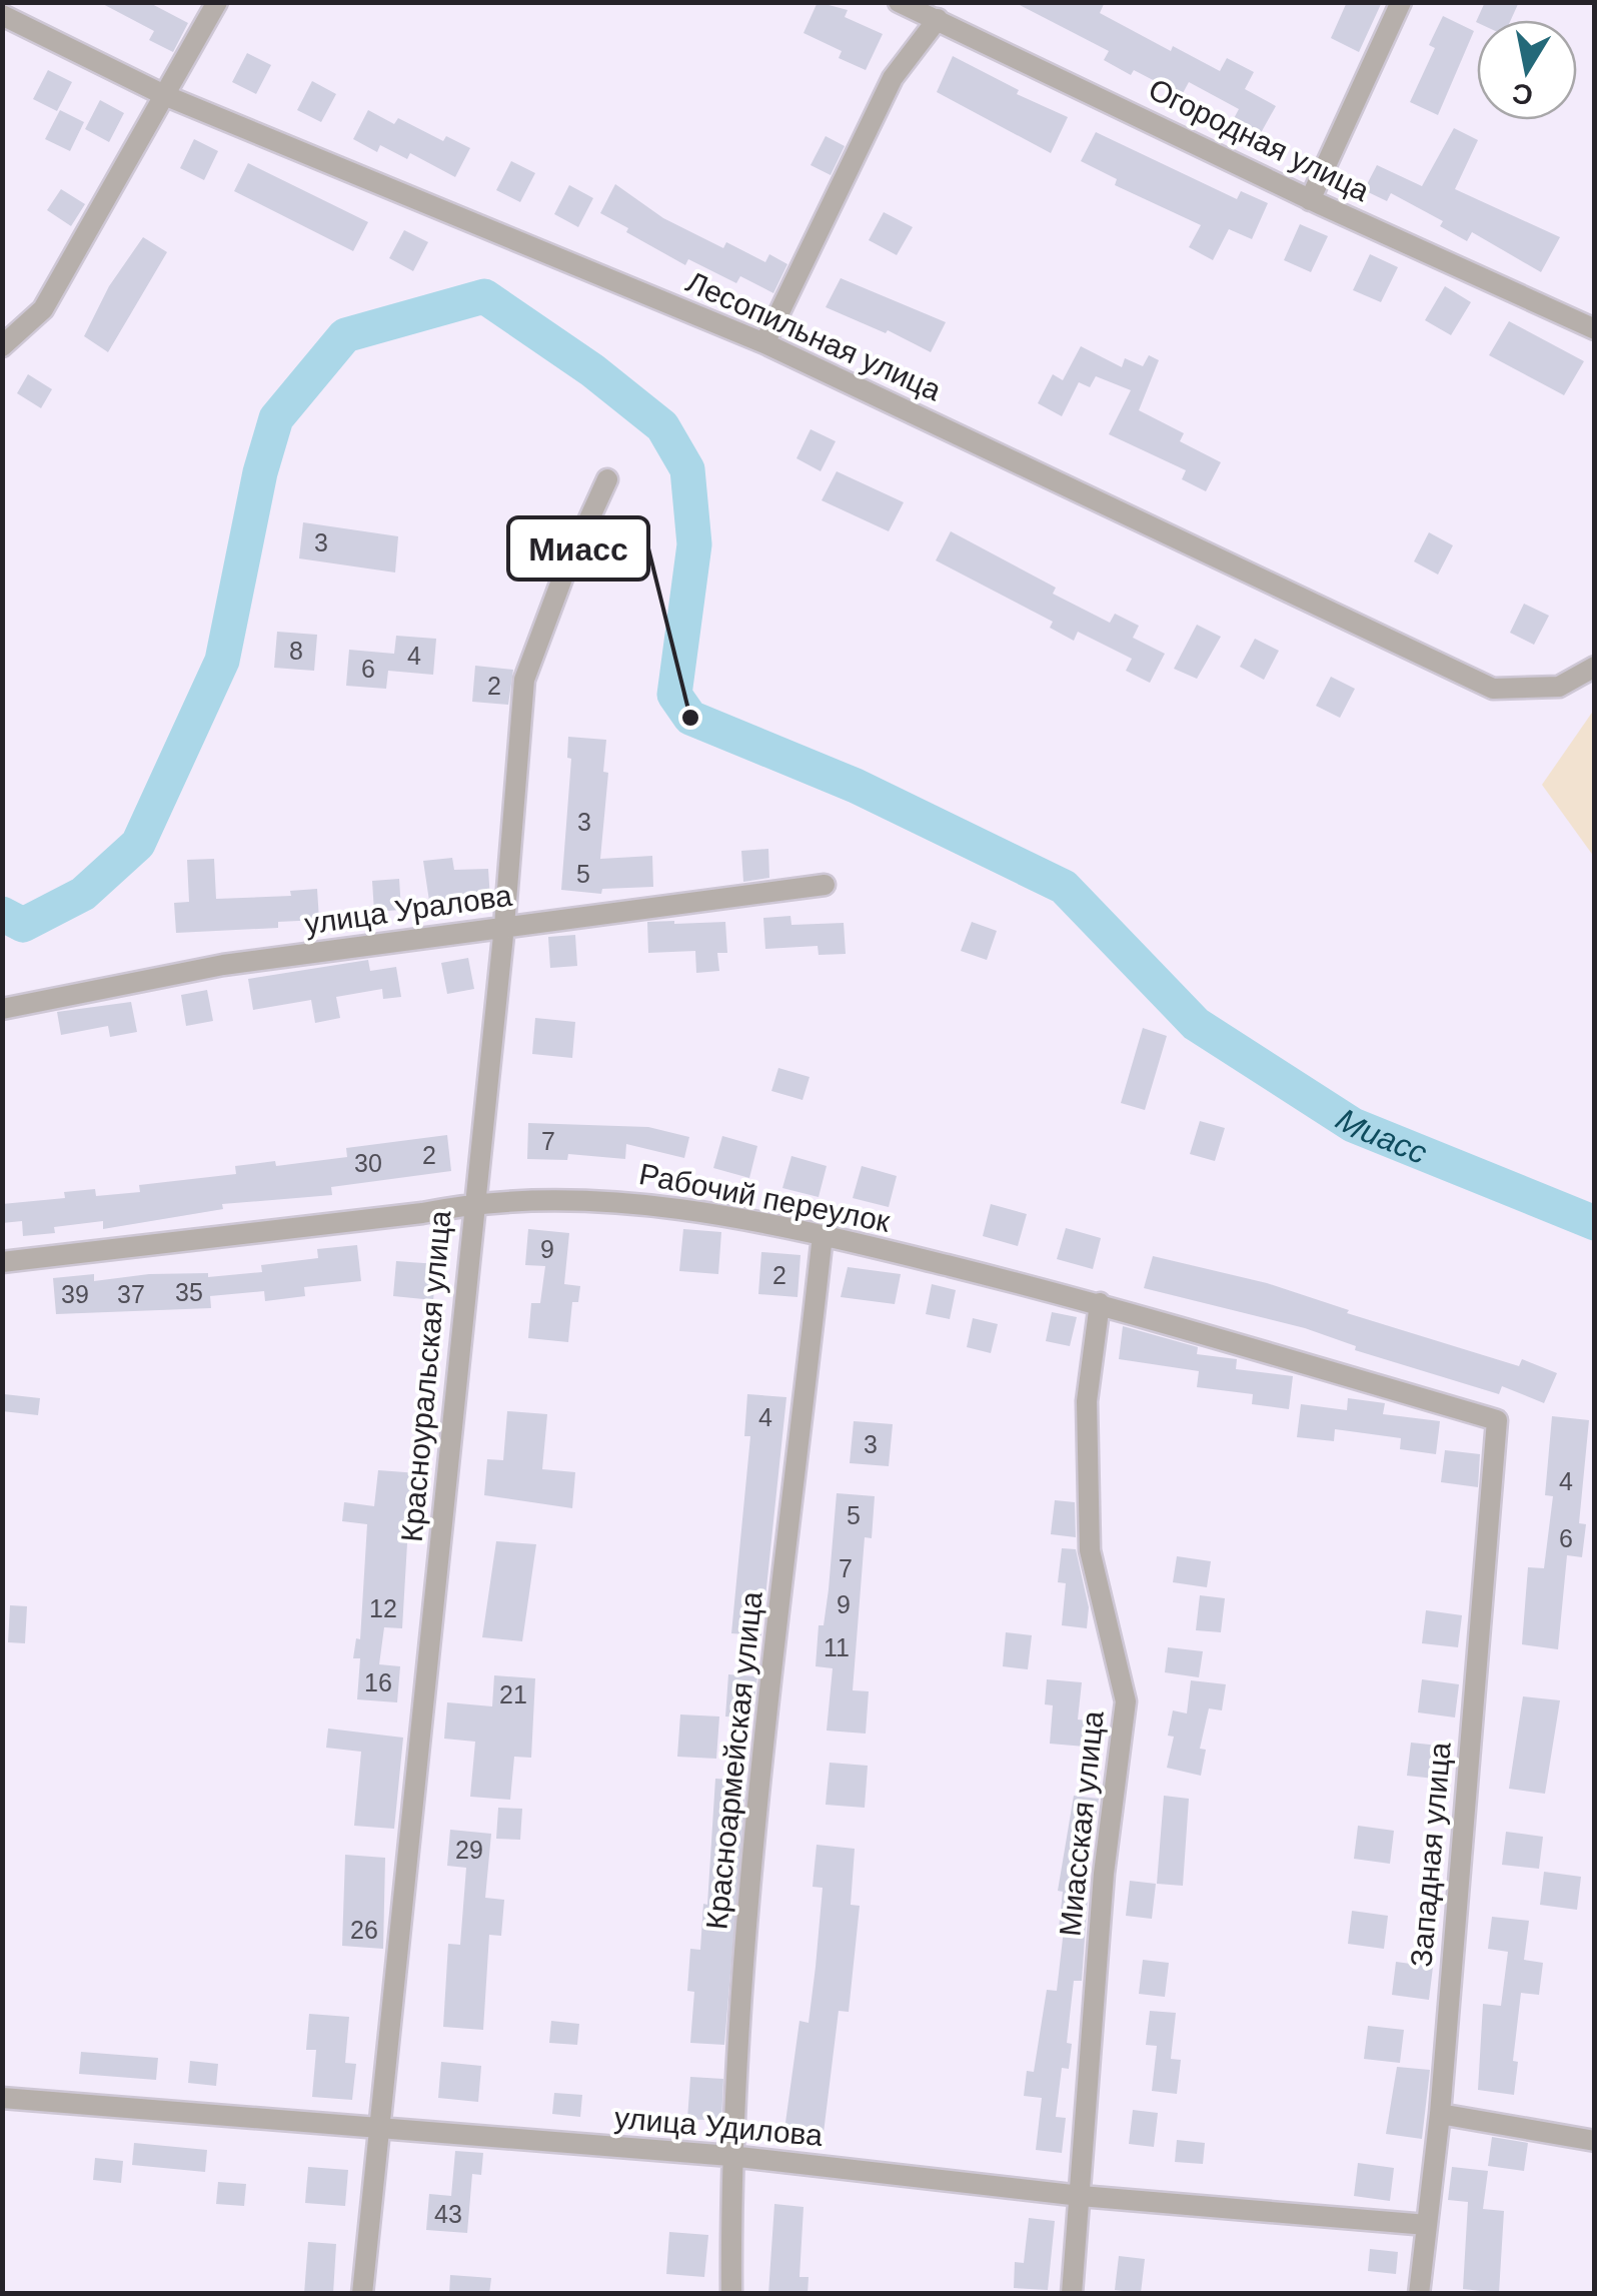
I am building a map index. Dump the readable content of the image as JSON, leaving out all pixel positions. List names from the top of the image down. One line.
{"streets":{"street":["Огородная улица","Лесопильная улица","улица Уралова","Рабочий переулок","Красноуральская улица","Красноармейская улица","Миасская улица","Западная улица","улица Удилова"]},"crossings":[["улица Уралова","Красноуральская улица"],["Рабочий переулок","Красноуральская улица"],["Рабочий переулок","Красноармейская улица"],["Рабочий переулок","Миасская улица"],["Рабочий переулок","Западная улица"],["Красноуральская улица","улица Удилова"],["Красноармейская улица","улица Удилова"],["Миасская улица","улица Удилова"],["Западная улица","улица Удилова"]],"water":["Миасс"],"places":["Миасс"],"house_numbers":["3","8","4","6","2","3","5","7","2","30","9","2","35","39","37","4","3","4","5","6","7","9","12","11","16","21","29","26","43"],"north":"bottom"}
